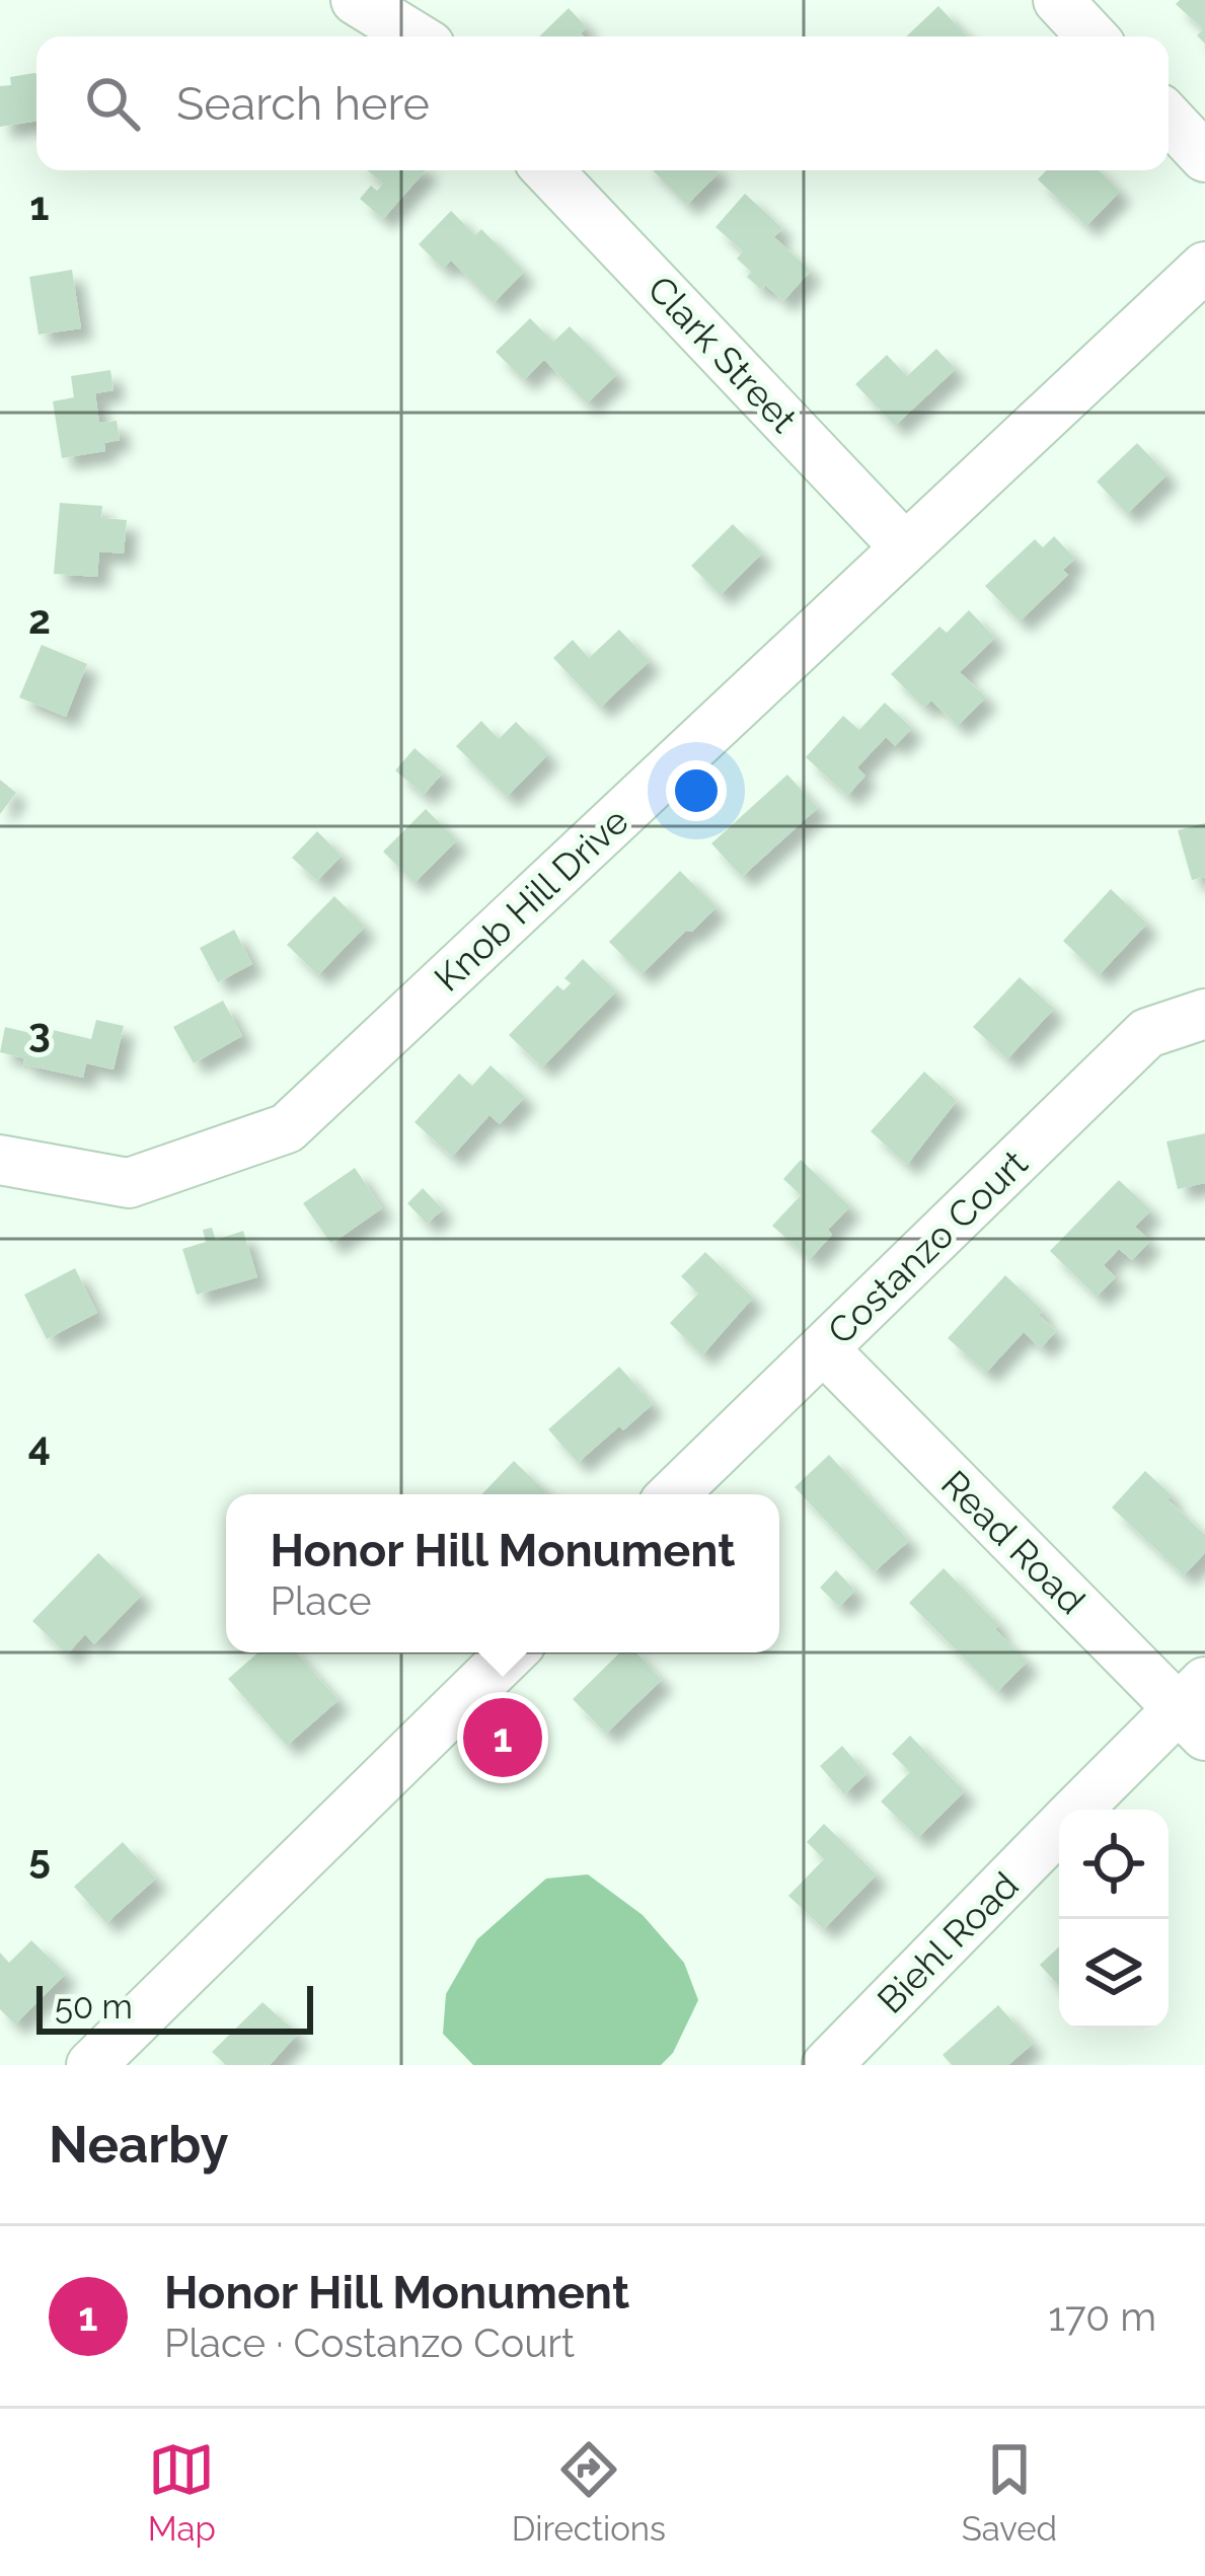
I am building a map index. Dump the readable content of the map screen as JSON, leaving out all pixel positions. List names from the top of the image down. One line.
{"streets":{"street":["Clark Street","Knob Hill Drive","Costanzo Court","Read Road","Biehl Road"]},"crossings":[["Clark Street","Knob Hill Drive"],["Costanzo Court","Read Road"],["Read Road","Biehl Road"]],"scale_bar":"50 m","page":{"search":"Search here","popup":["Honor Hill Monument","Place"],"pins":"1","scale":"50 m","heading":"Nearby","list":[{"mark":"1","name":"Honor Hill Monument","note":"Place · Costanzo Court","value":"170 m"}],"nav":["Map","Directions","Saved"]},"grid":{"rows":["1","2","3","4","5"]}}
